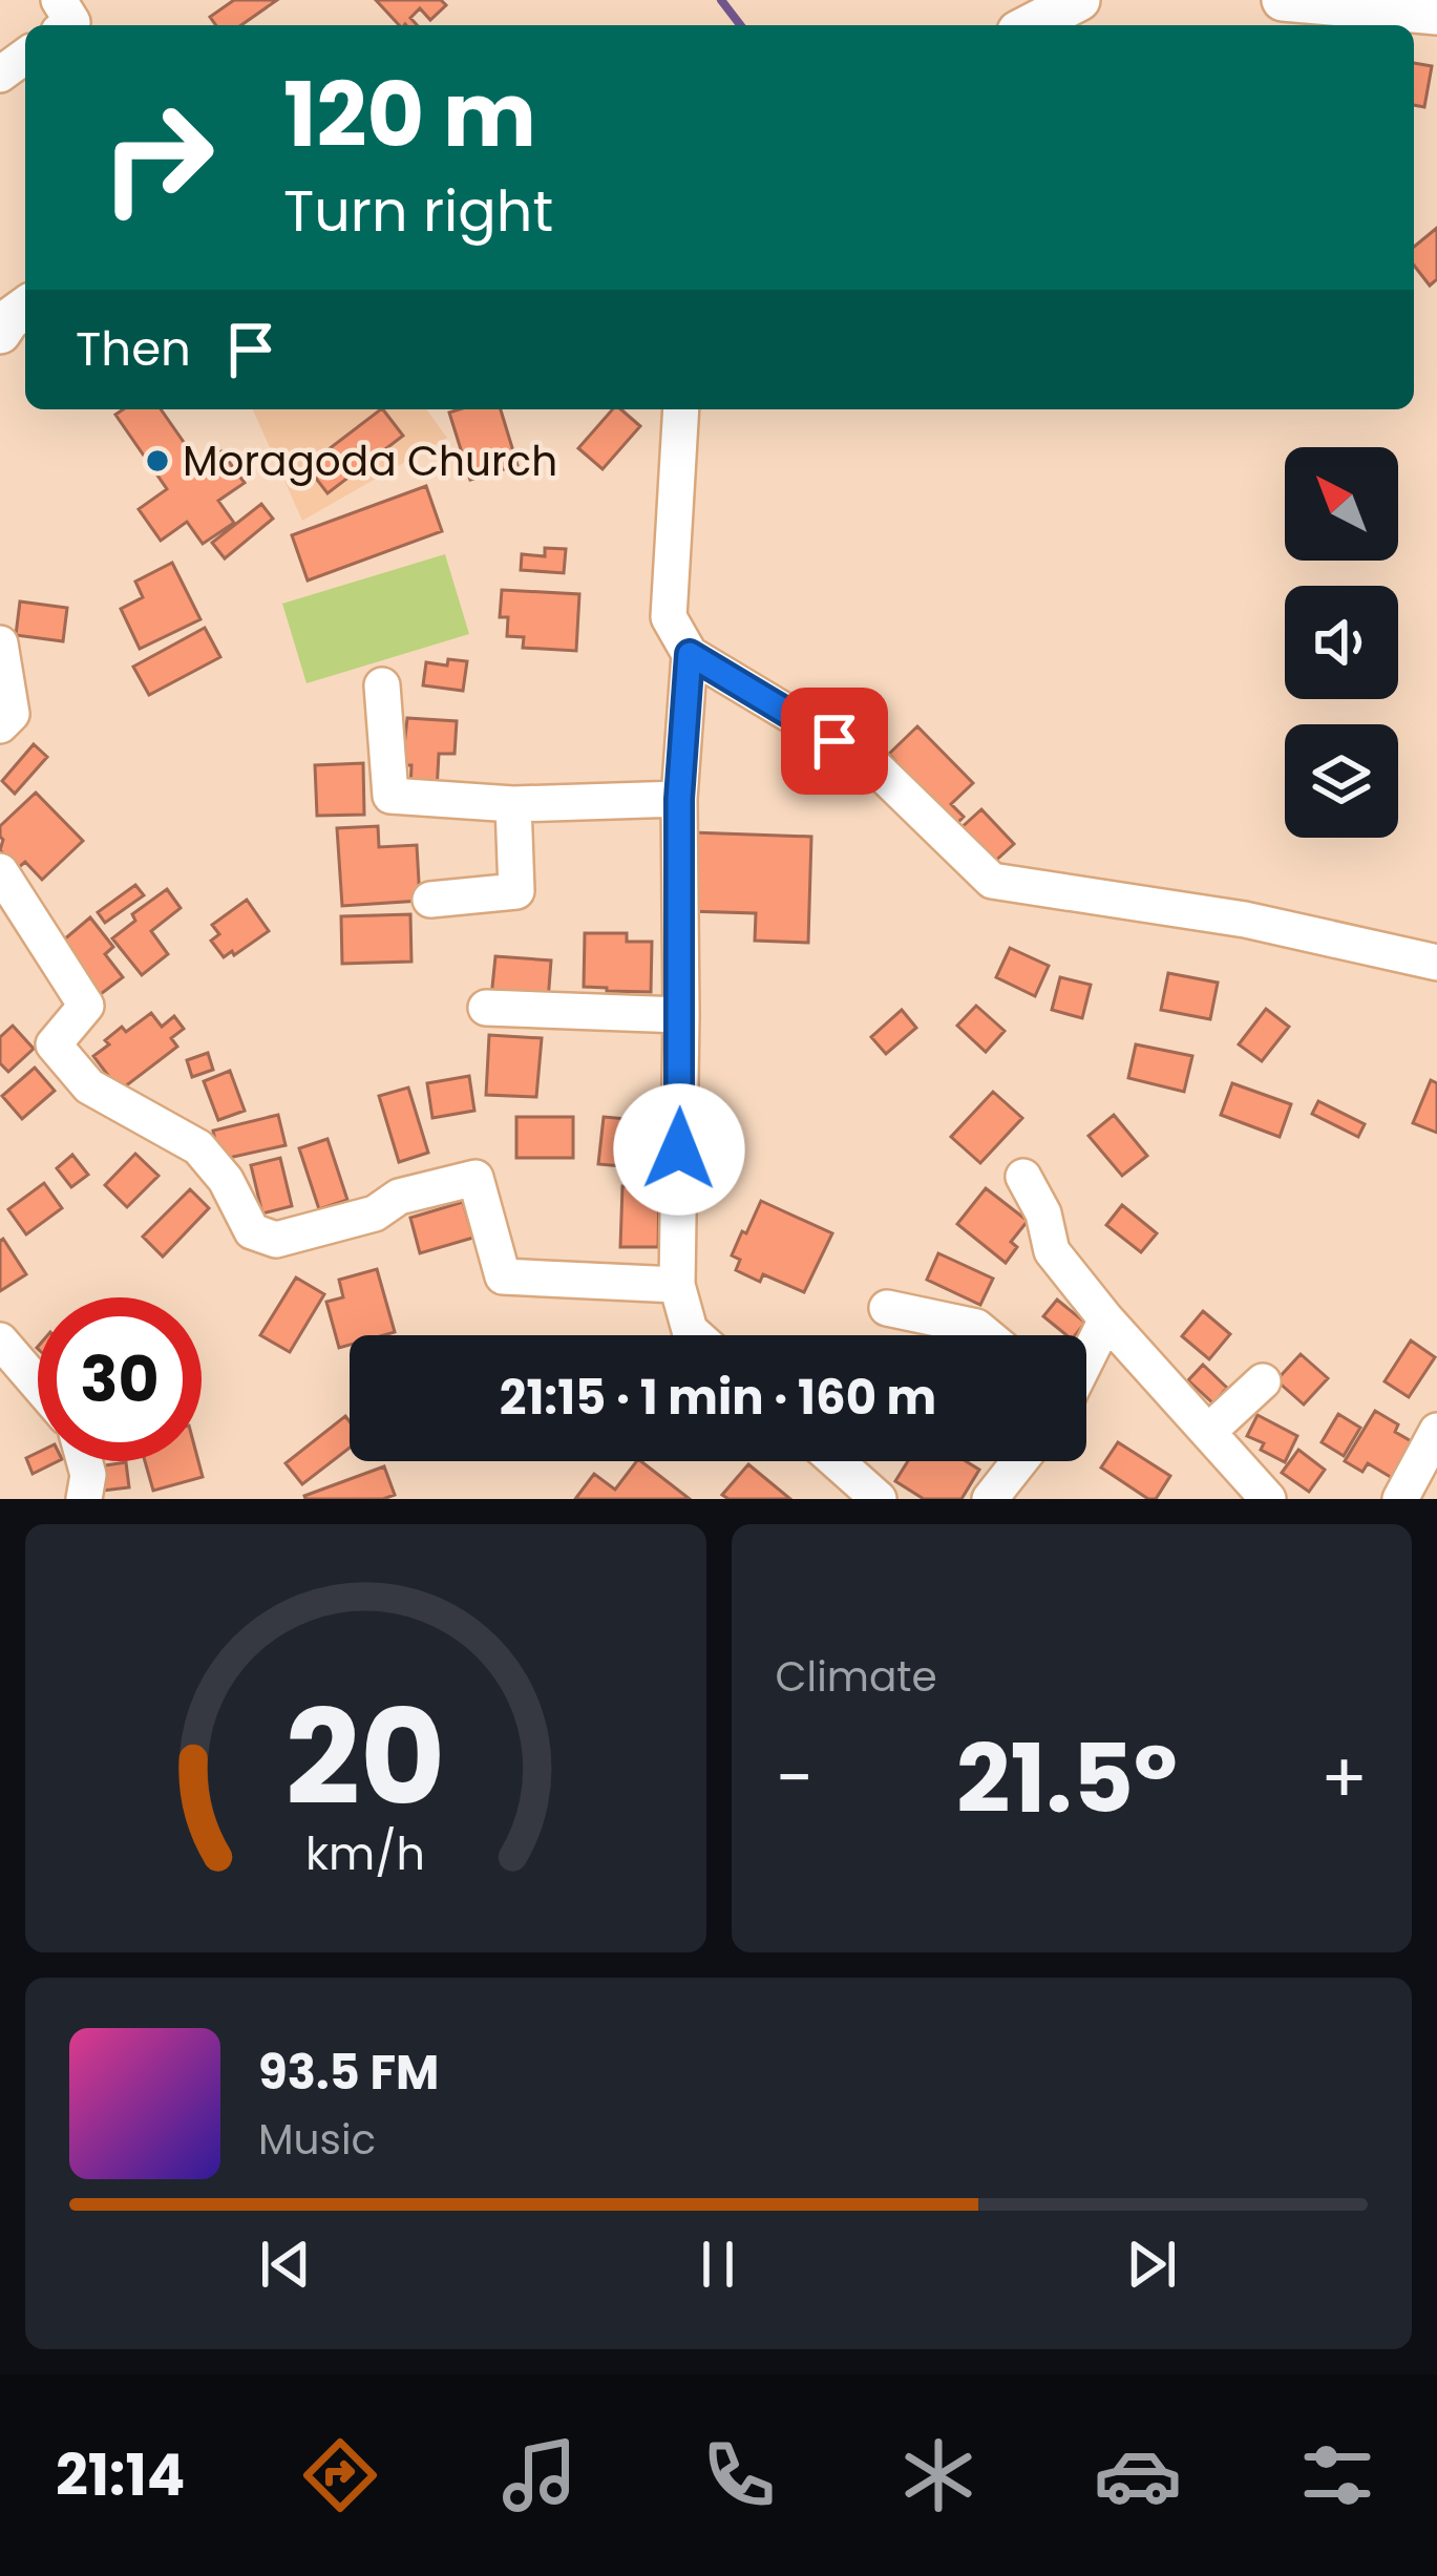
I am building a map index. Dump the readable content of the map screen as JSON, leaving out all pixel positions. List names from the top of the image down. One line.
{"places":["Moragoda Church"],"north":"top left","page":{"turn":["120 m","Turn right"],"then":"Then","limit":"30","trip":"21:15 · 1 min · 160 m","tile":"Climate","heat":["−","21.5°","+"],"song":["93.5 FM","Music"],"tabs":"21:14","gauge":["20","km/h"]}}
